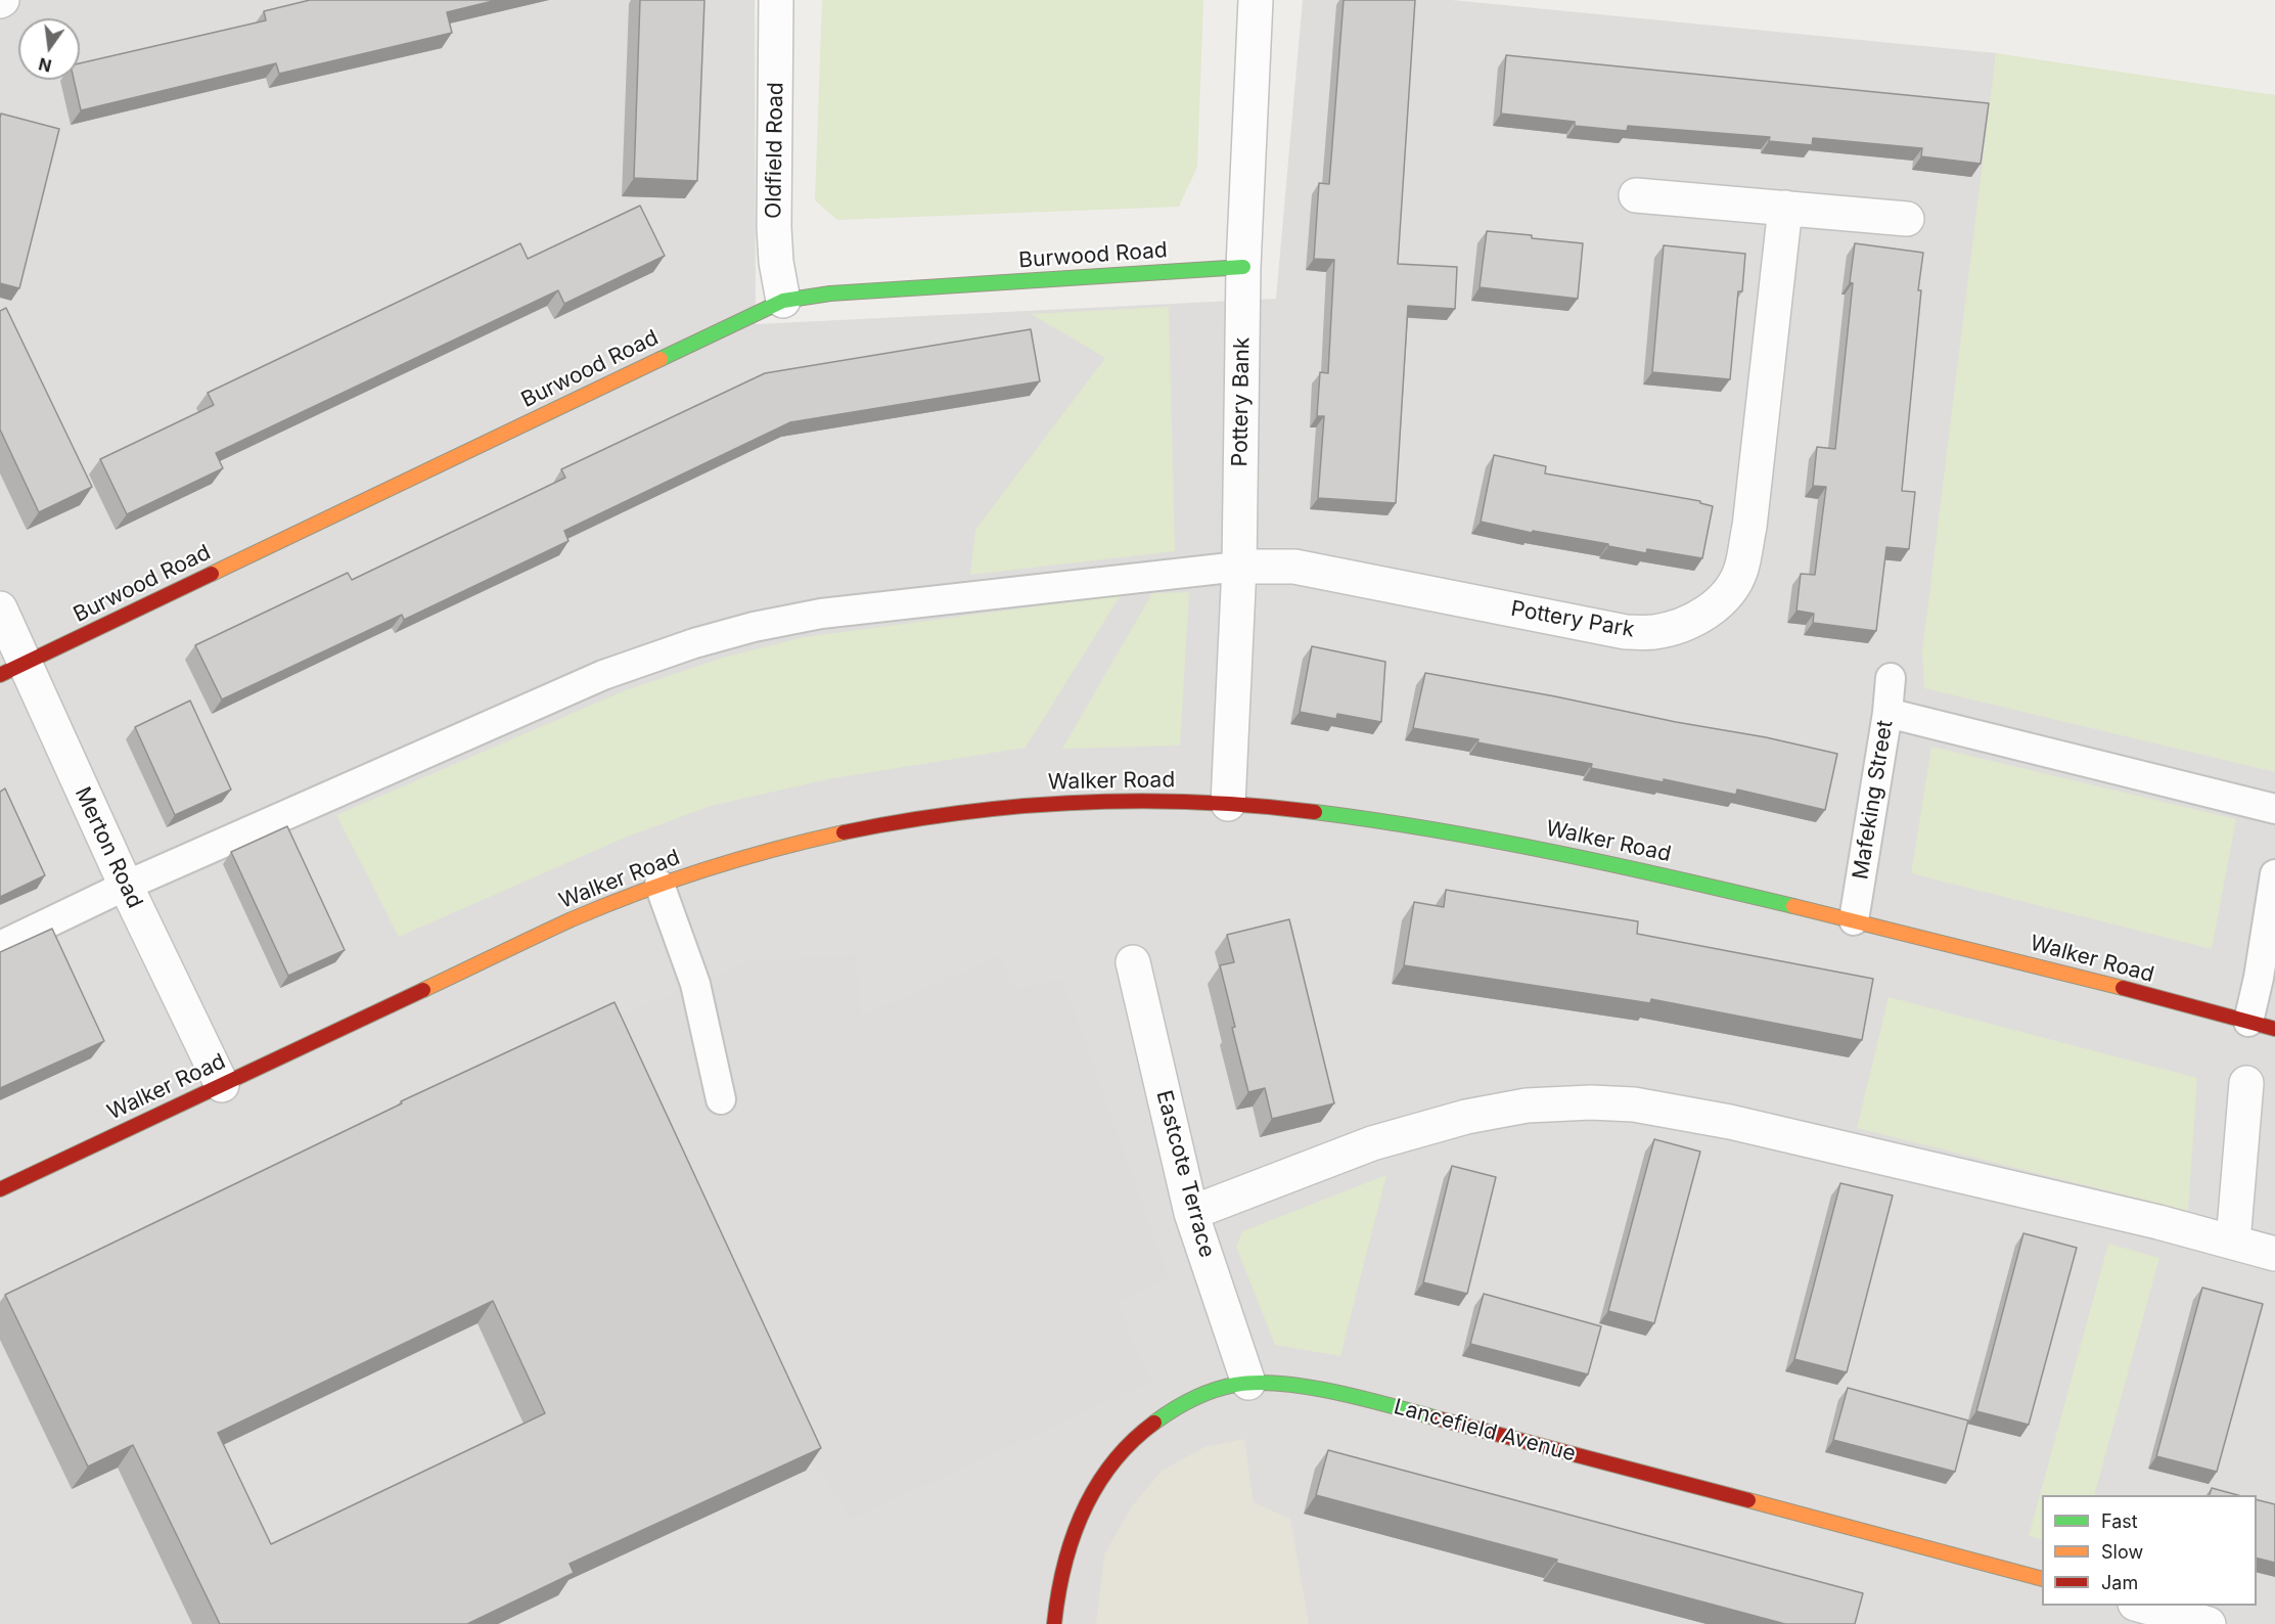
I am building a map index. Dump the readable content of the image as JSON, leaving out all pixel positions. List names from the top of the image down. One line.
{"streets":{"street":["Oldfield Road","Burwood Road","Pottery Bank","Pottery Park","Walker Road","Merton Road","Eastcote Terrace","Lancefield Avenue"],"lane":["Mafeking Street"]},"crossings":[["Oldfield Road","Burwood Road"],["Burwood Road","Pottery Bank"],["Burwood Road","Merton Road"],["Pottery Bank","Pottery Park"],["Pottery Bank","Walker Road"],["Walker Road","Mafeking Street"],["Walker Road","Merton Road"],["Eastcote Terrace","Lancefield Avenue"]],"legend":["Fast","Slow","Jam"],"north":"bottom"}
